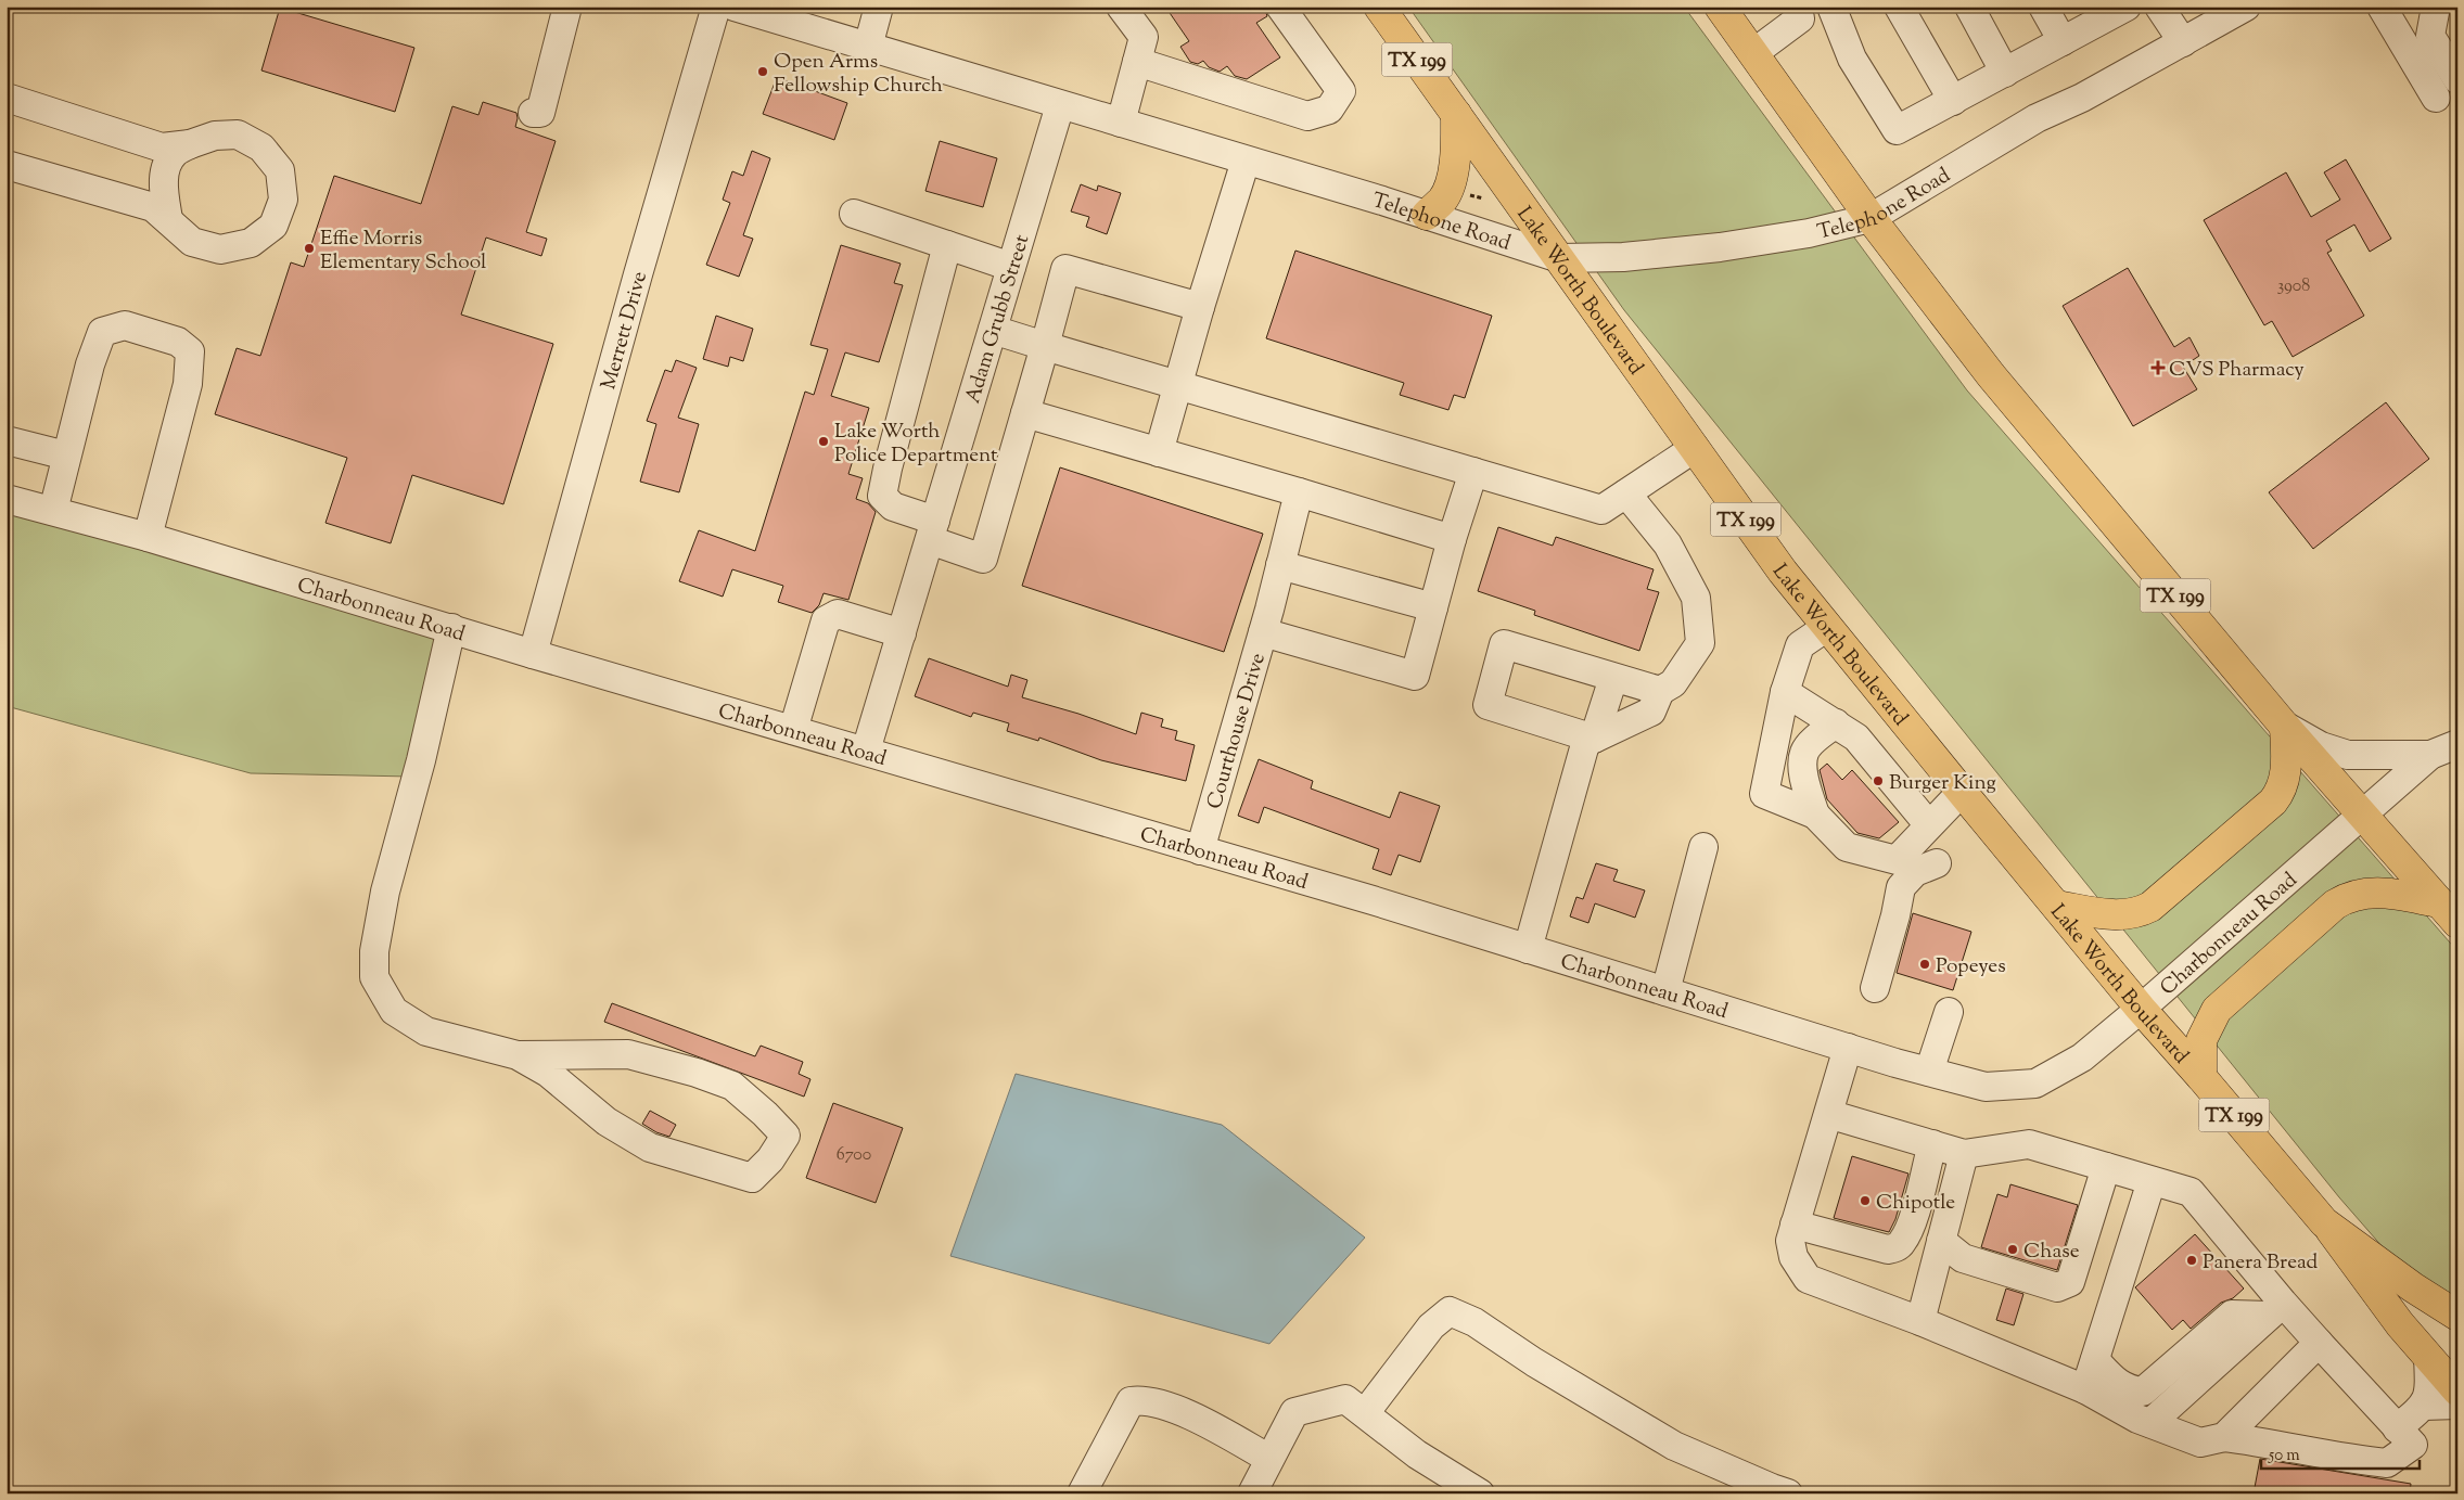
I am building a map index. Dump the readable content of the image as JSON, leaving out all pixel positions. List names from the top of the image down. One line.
{"streets":{"main road":["TX 199","Lake Worth Boulevard"],"street":["Telephone Road","Adam Grubb Street","Merrett Drive","Charbonneau Road","Courthouse Drive"]},"crossings":[["TX 199","Telephone Road"],["TX 199","Charbonneau Road"],["Telephone Road","Lake Worth Boulevard"],["Telephone Road","Adam Grubb Street"],["Lake Worth Boulevard","Charbonneau Road"],["Adam Grubb Street","Charbonneau Road"],["Merrett Drive","Charbonneau Road"],["Charbonneau Road","Courthouse Drive"]],"places":{"other":["Open Arms Fellowship Church","Effie Morris Elementary School","Lake Worth Police Department","Burger King","Popeyes","Chipotle","Chase","Panera Bread"],"health":["CVS Pharmacy"]},"house_numbers":["3908","6700"],"scale_bar":"50 m"}
